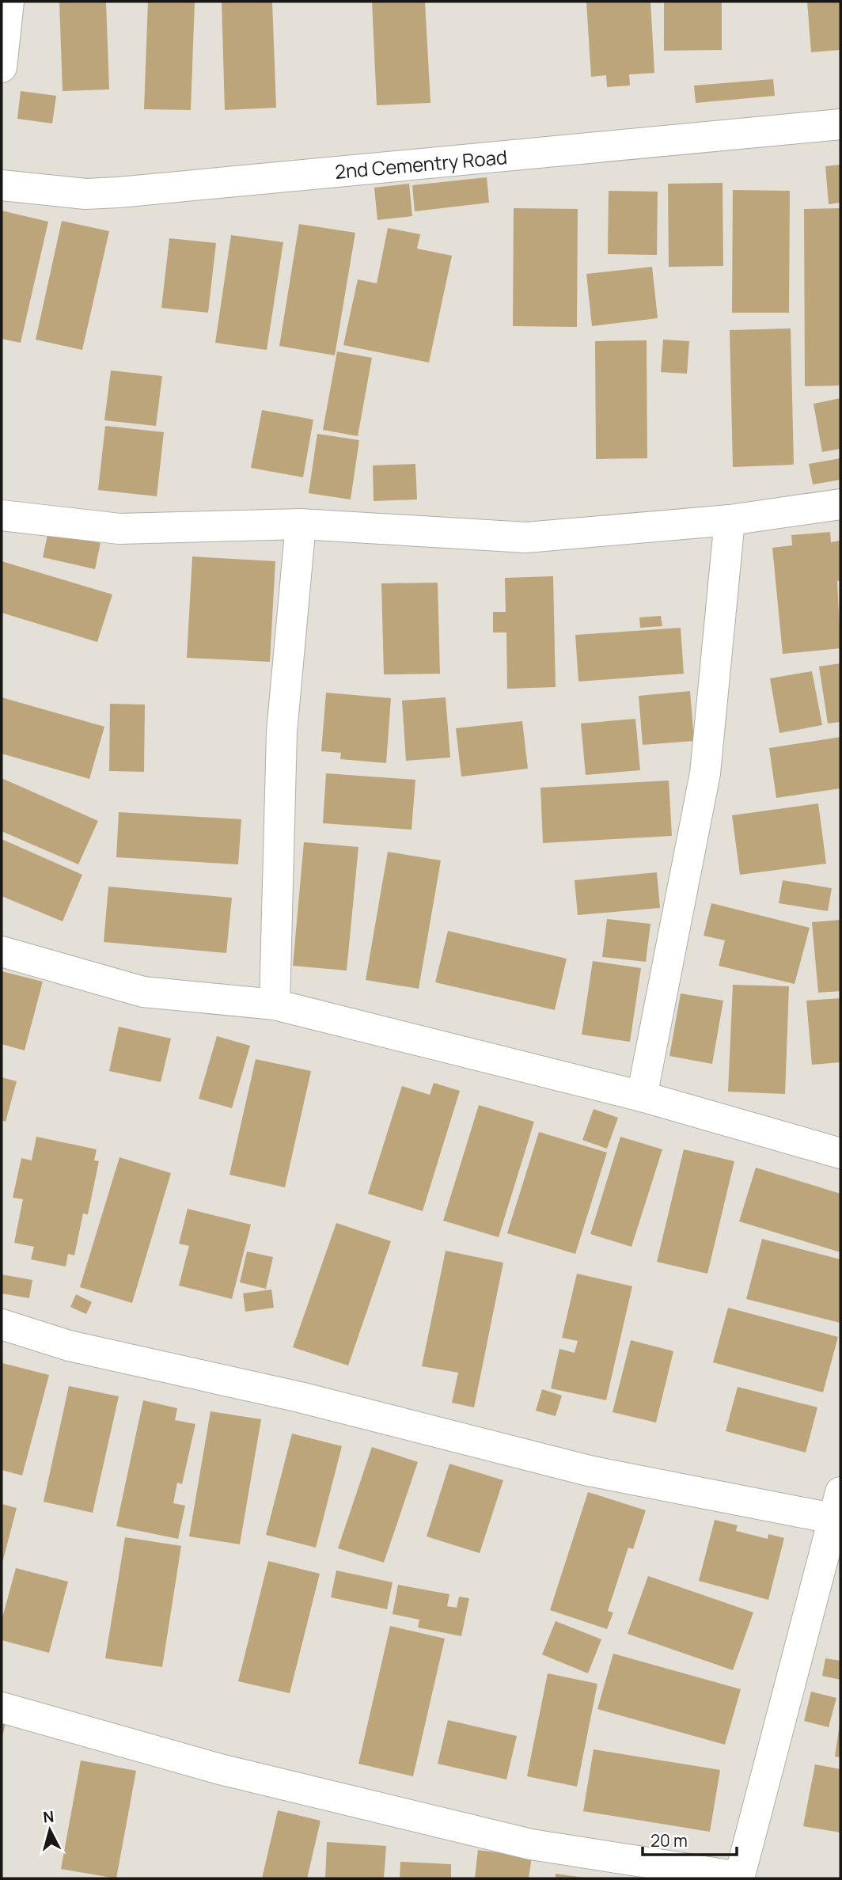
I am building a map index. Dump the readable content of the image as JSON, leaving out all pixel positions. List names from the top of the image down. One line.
{"streets":{"street":["2nd Cementry Road"]},"scale_bar":"20 m","north":"top"}
